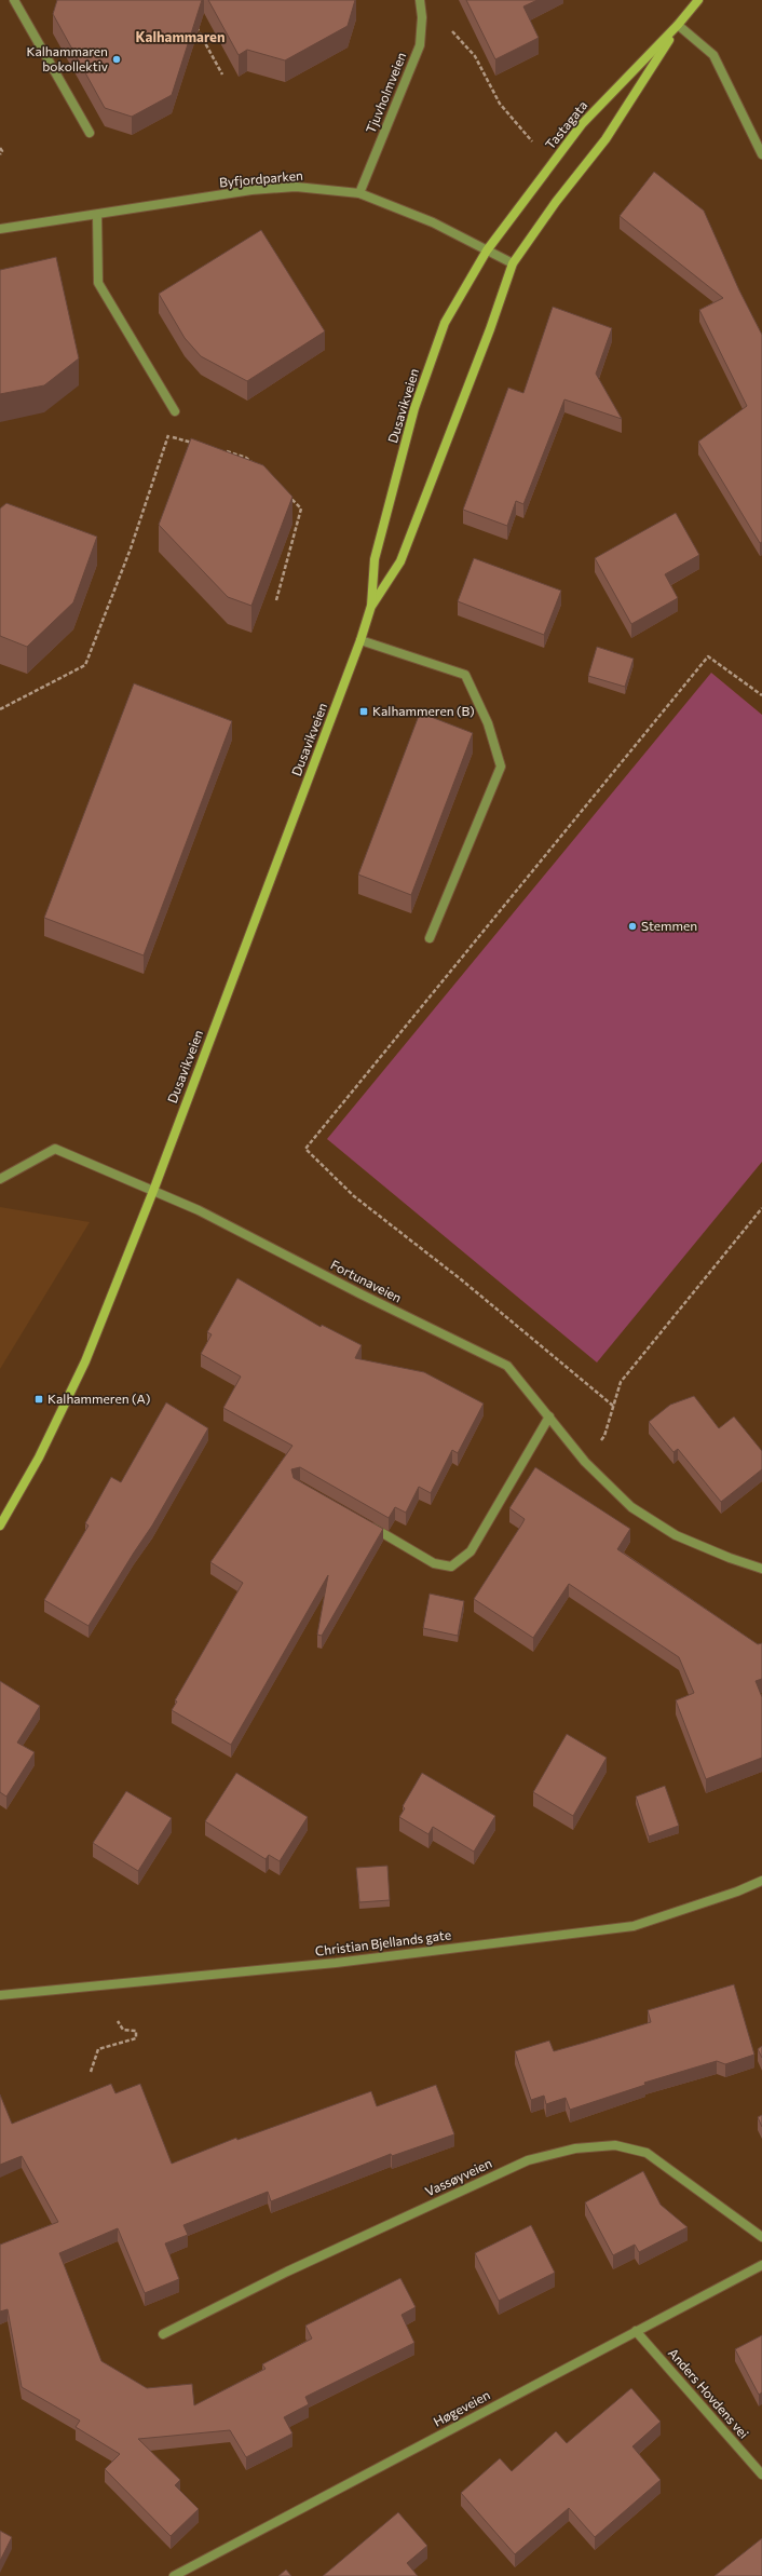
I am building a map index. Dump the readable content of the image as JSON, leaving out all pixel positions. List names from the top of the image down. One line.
{"streets":{"main road":["Tastagata","Dusavikveien"],"street":["Tjuvholmveien","Byfjordparken","Fortunaveien","Christian Bjellands gate","Vassøyveien","Anders Hovdens vei","Høgeveien"]},"crossings":[["Tjuvholmveien","Byfjordparken"],["Tastagata","Byfjordparken"],["Tastagata","Dusavikveien"],["Byfjordparken","Dusavikveien"],["Dusavikveien","Fortunaveien"],["Anders Hovdens vei","Høgeveien"]],"districts":["Kalhammaren"],"places":{"other":["Kalhammaren bokollektiv","Stemmen"],"transit":["Kalhammeren (B)","Kalhammeren (A)"]}}
